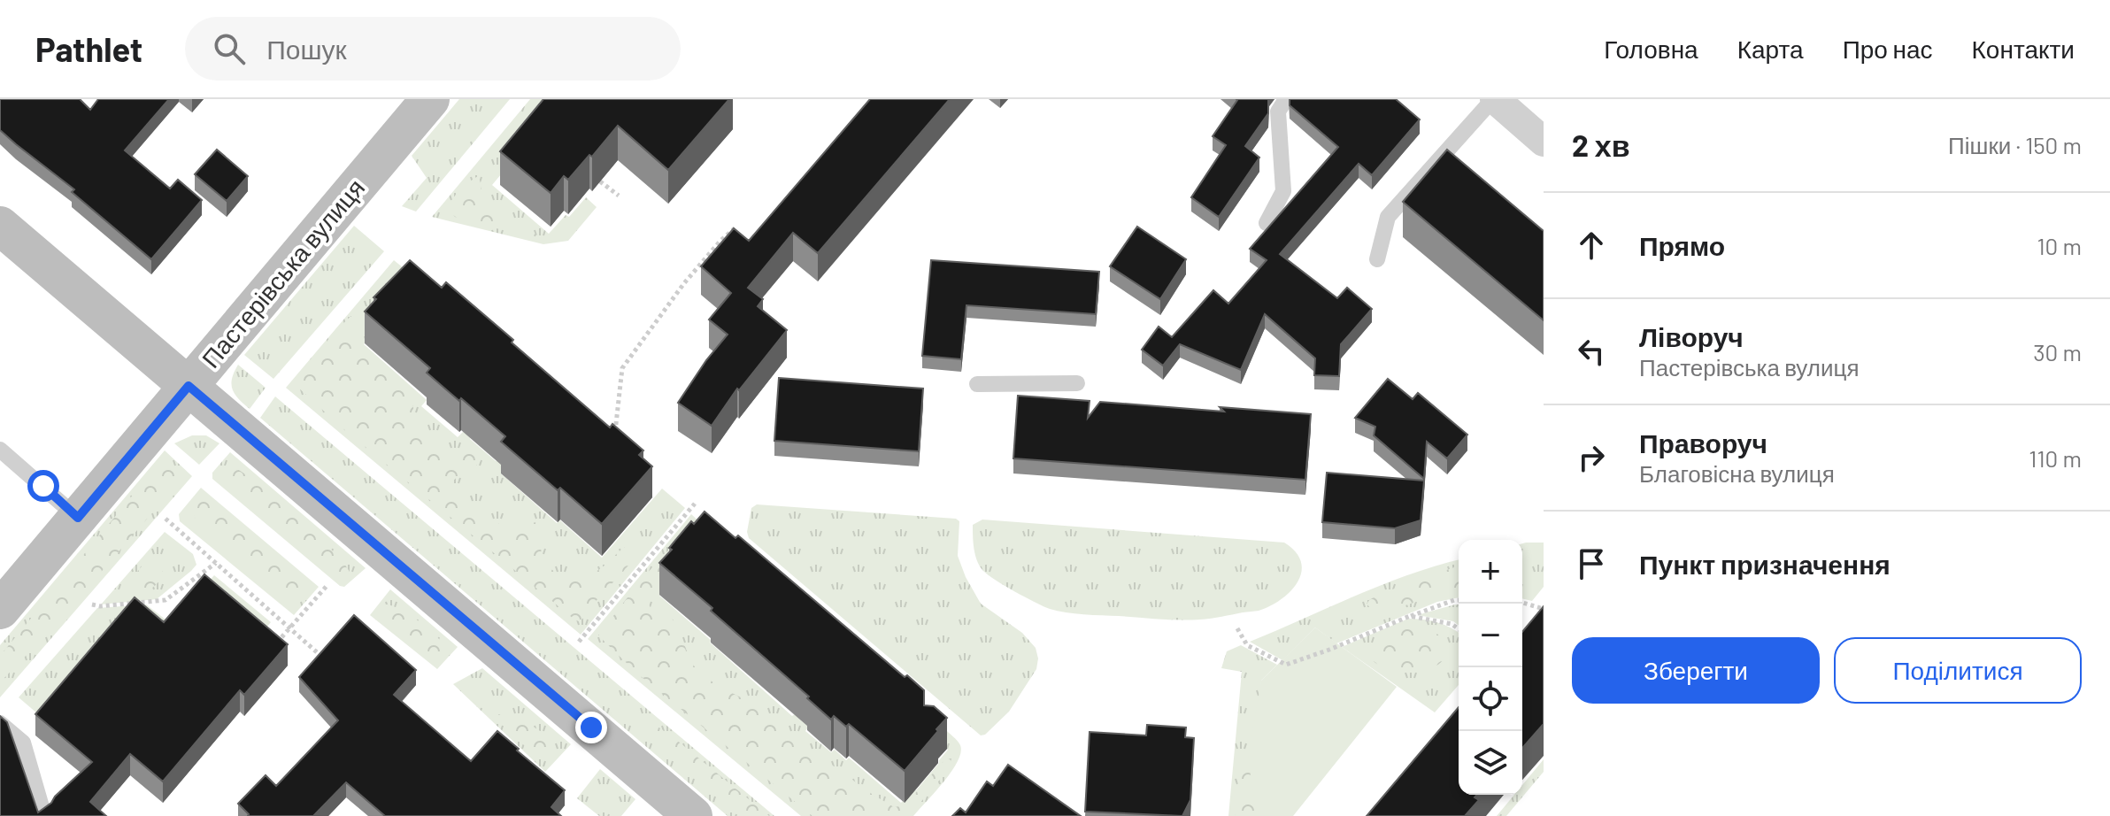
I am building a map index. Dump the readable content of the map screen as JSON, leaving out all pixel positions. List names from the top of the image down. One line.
{"streets":{"main road":["Пастерівська вулиця"]},"page":{"header":"Pathlet","search":"Пошук","nav":["Головна","Карта","Про нас","Контакти"],"heading":["2 хв","Пішки · 150 m"],"list":[["Прямо","10 m"],["Ліворуч","Пастерівська вулиця","30 m"],["Праворуч","Благовісна вулиця","110 m"],"Пункт призначення"],"map_buttons":["+","−"],"buttons":["Зберегти","Поділитися"]}}
